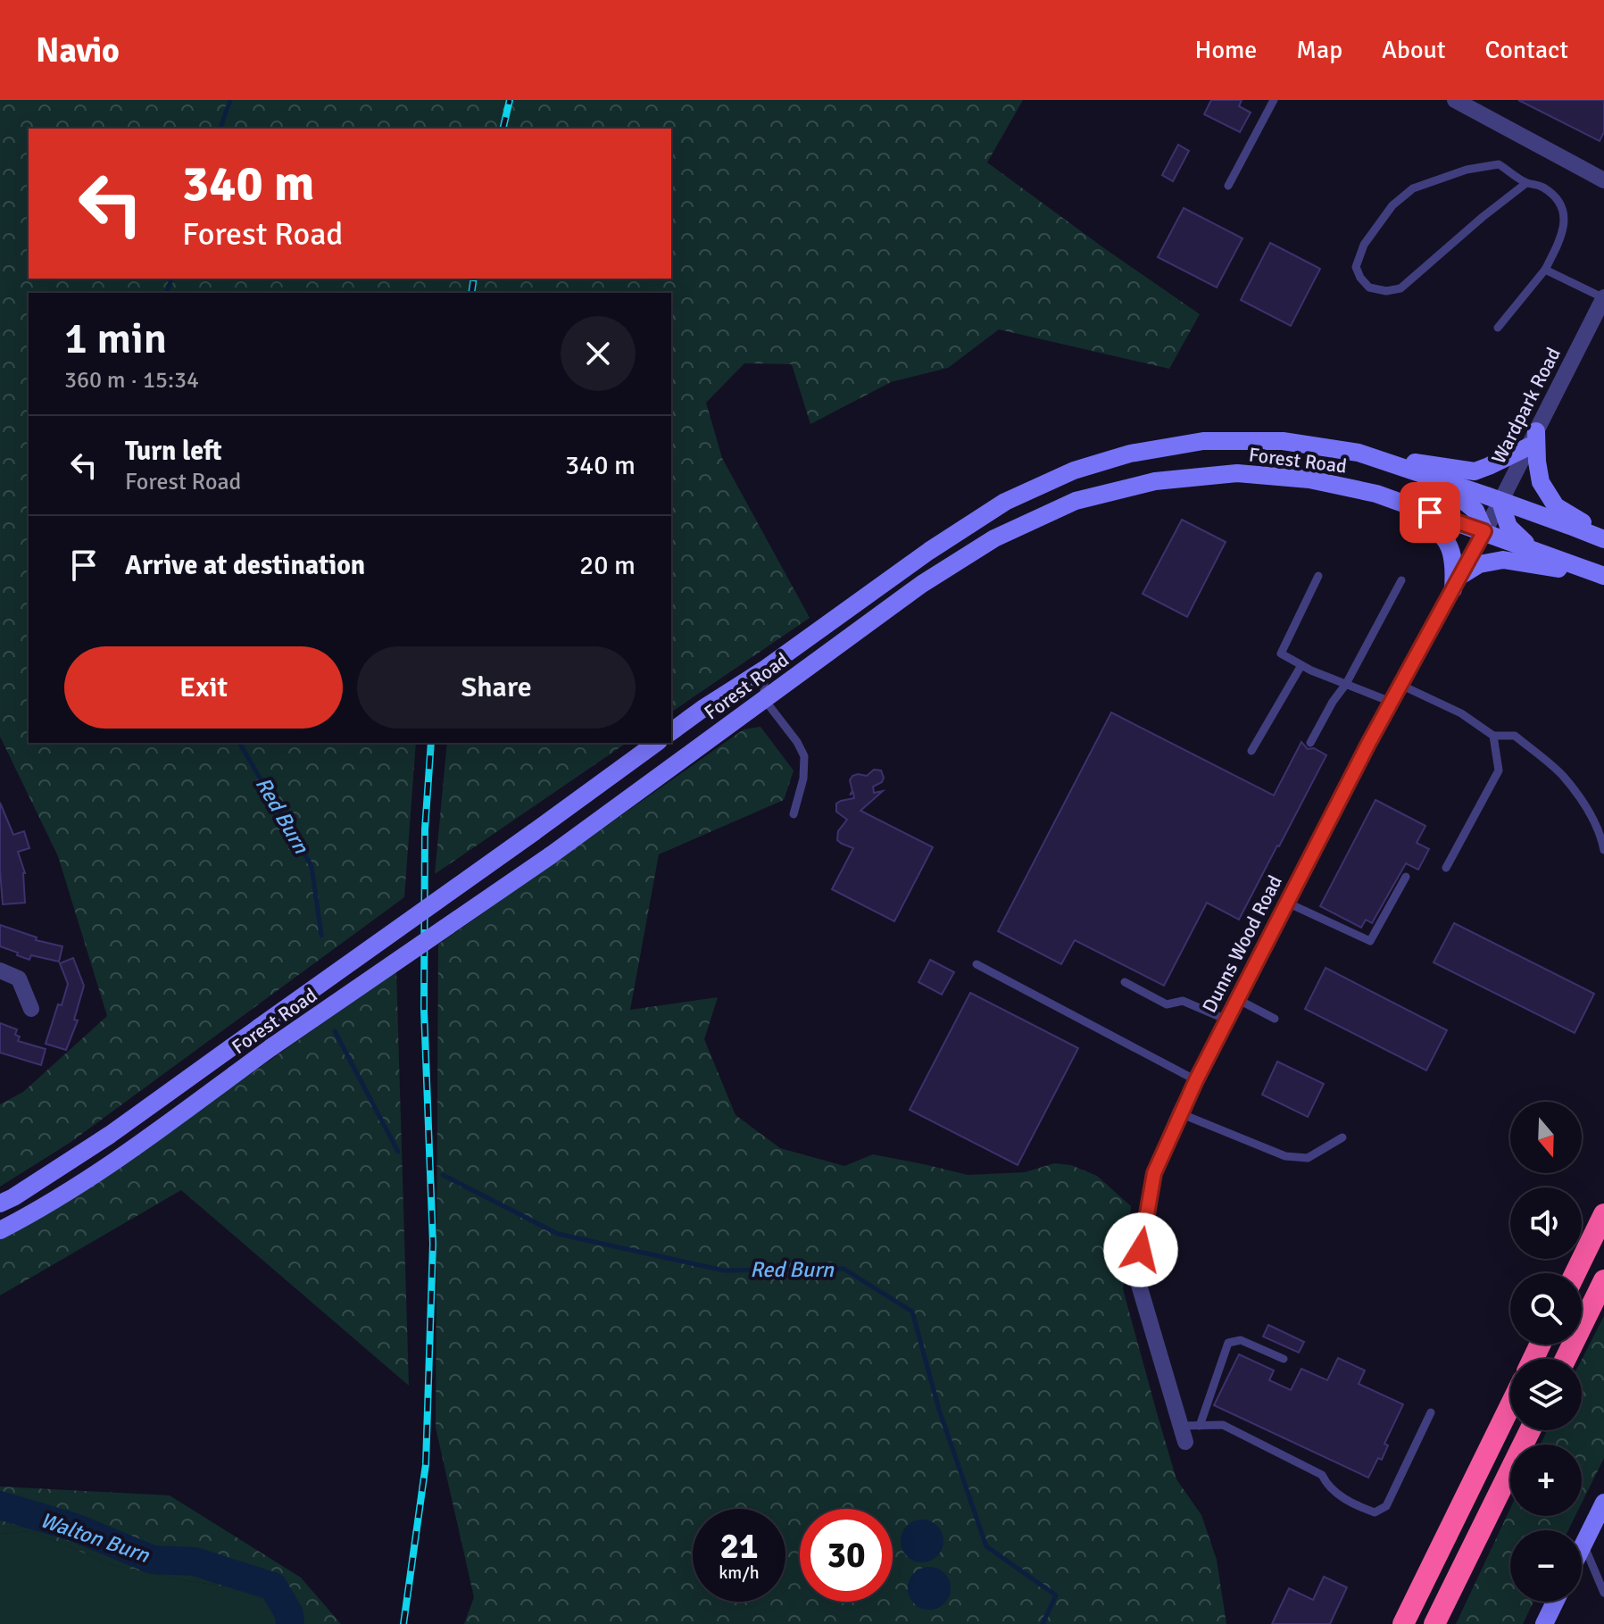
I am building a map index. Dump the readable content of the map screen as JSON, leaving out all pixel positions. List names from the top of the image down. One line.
{"streets":{"street":["Wardpark Road","Forest Road","Dunns Wood Road"]},"crossings":[["Wardpark Road","Forest Road"],["Wardpark Road","Dunns Wood Road"],["Forest Road","Dunns Wood Road"]],"water":["Red Burn","Walton Burn"],"north":"bottom","page":{"header":"Navio","nav":["Home","Map","About","Contact"],"turn":["340 m","Forest Road"],"heading":["1 min","360 m · 15:34"],"list":[{"name":"Turn left","note":"Forest Road","value":"340 m"},{"name":"Arrive at destination","value":"20 m"}],"buttons":["Exit","Share"],"map_buttons":["+","−"],"speed":"21 km/h","limit":"30"}}
